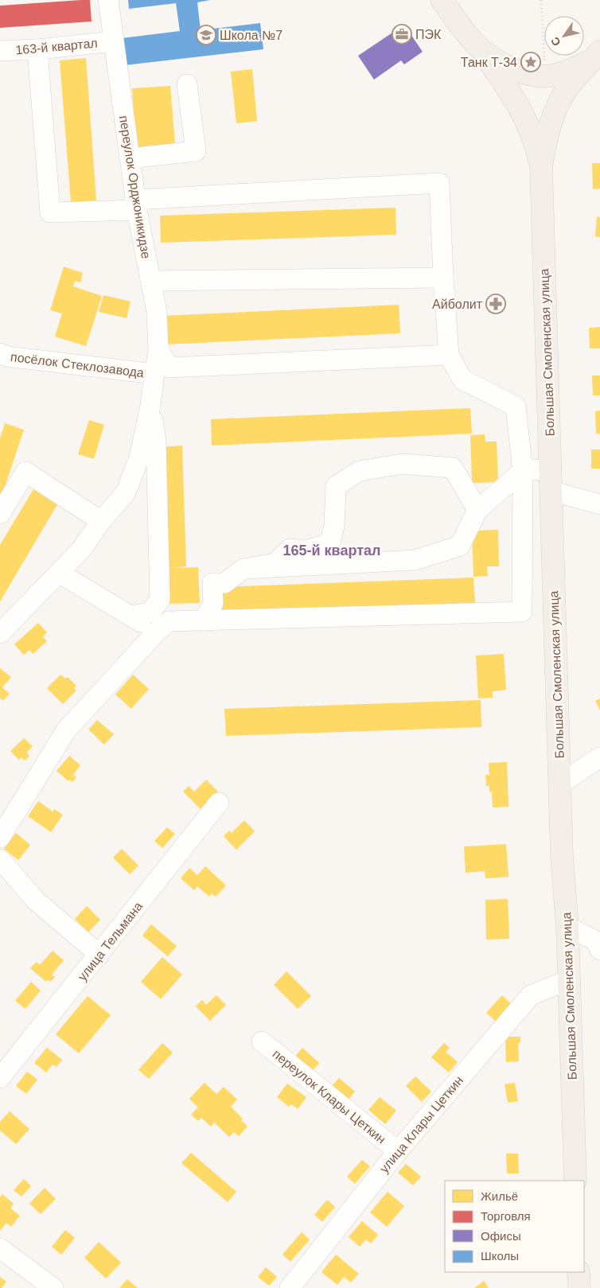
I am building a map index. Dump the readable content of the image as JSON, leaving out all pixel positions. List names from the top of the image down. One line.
{"streets":{"main road":["Большая Смоленская улица"],"street":["163-й квартал","переулок Орджоникидзе","посёлок Стеклозавода","улица Тельмана","переулок Клары Цеткин","улица Клары Цеткин"]},"crossings":[["163-й квартал","переулок Орджоникидзе"],["переулок Орджоникидзе","посёлок Стеклозавода"],["Большая Смоленская улица","улица Клары Цеткин"],["переулок Клары Цеткин","улица Клары Цеткин"]],"districts":["165-й квартал"],"places":{"office":["ПЭК"],"school or university":["Школа №7"],"place":["Танк Т-34"],"pharmacy":["Айболит"]},"legend":["Жильё","Торговля","Офисы","Школы"],"north":"bottom left"}
